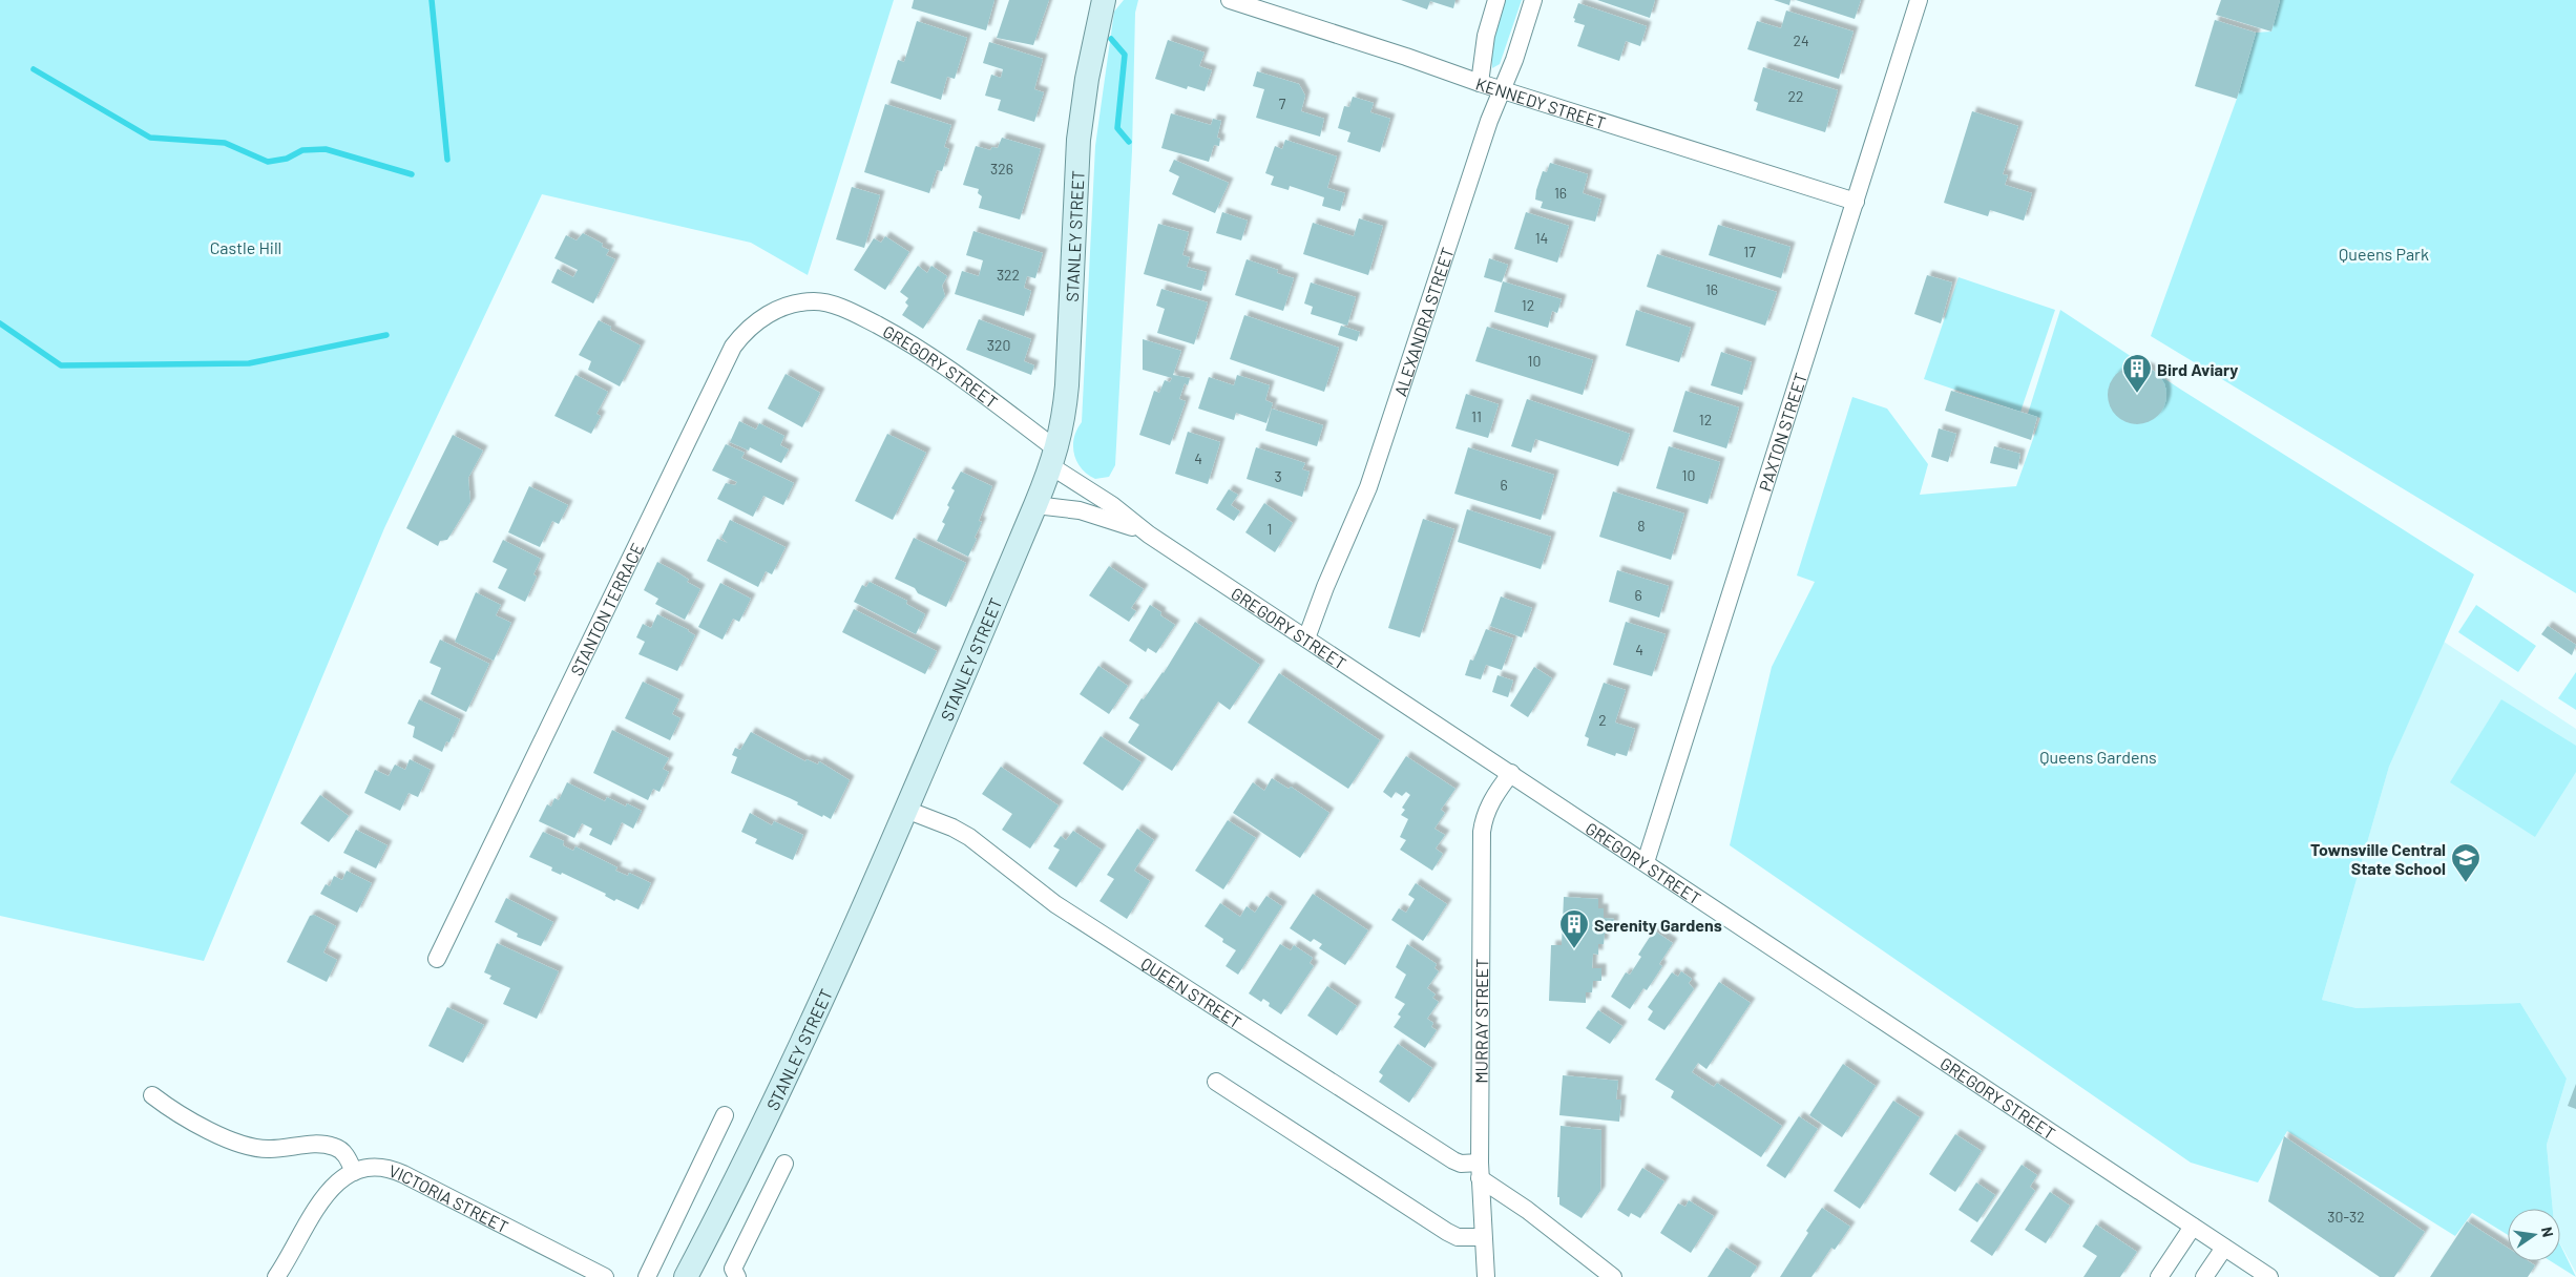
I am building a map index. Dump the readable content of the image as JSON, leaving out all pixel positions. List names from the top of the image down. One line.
{"streets":{"main road":["STANLEY STREET"],"street":["KENNEDY STREET","ALEXANDRA STREET","GREGORY STREET","PAXTON STREET","STANTON TERRACE","QUEEN STREET","MURRAY STREET","VICTORIA STREET"]},"crossings":[["KENNEDY STREET","ALEXANDRA STREET"],["KENNEDY STREET","PAXTON STREET"],["STANLEY STREET","GREGORY STREET"],["STANLEY STREET","QUEEN STREET"],["ALEXANDRA STREET","GREGORY STREET"],["GREGORY STREET","PAXTON STREET"],["GREGORY STREET","STANTON TERRACE"],["GREGORY STREET","MURRAY STREET"],["QUEEN STREET","MURRAY STREET"]],"parks":["Castle Hill","Queens Park","Queens Gardens"],"places":{"building":["Bird Aviary","Serenity Gardens"],"school or university":["Townsville Central State School"]},"house_numbers":["24","22","7","326","16","14","17","322","16","12","320","10","11","12","4","10","3","6","8","1","6","4","2","30-32"],"north":"right"}
